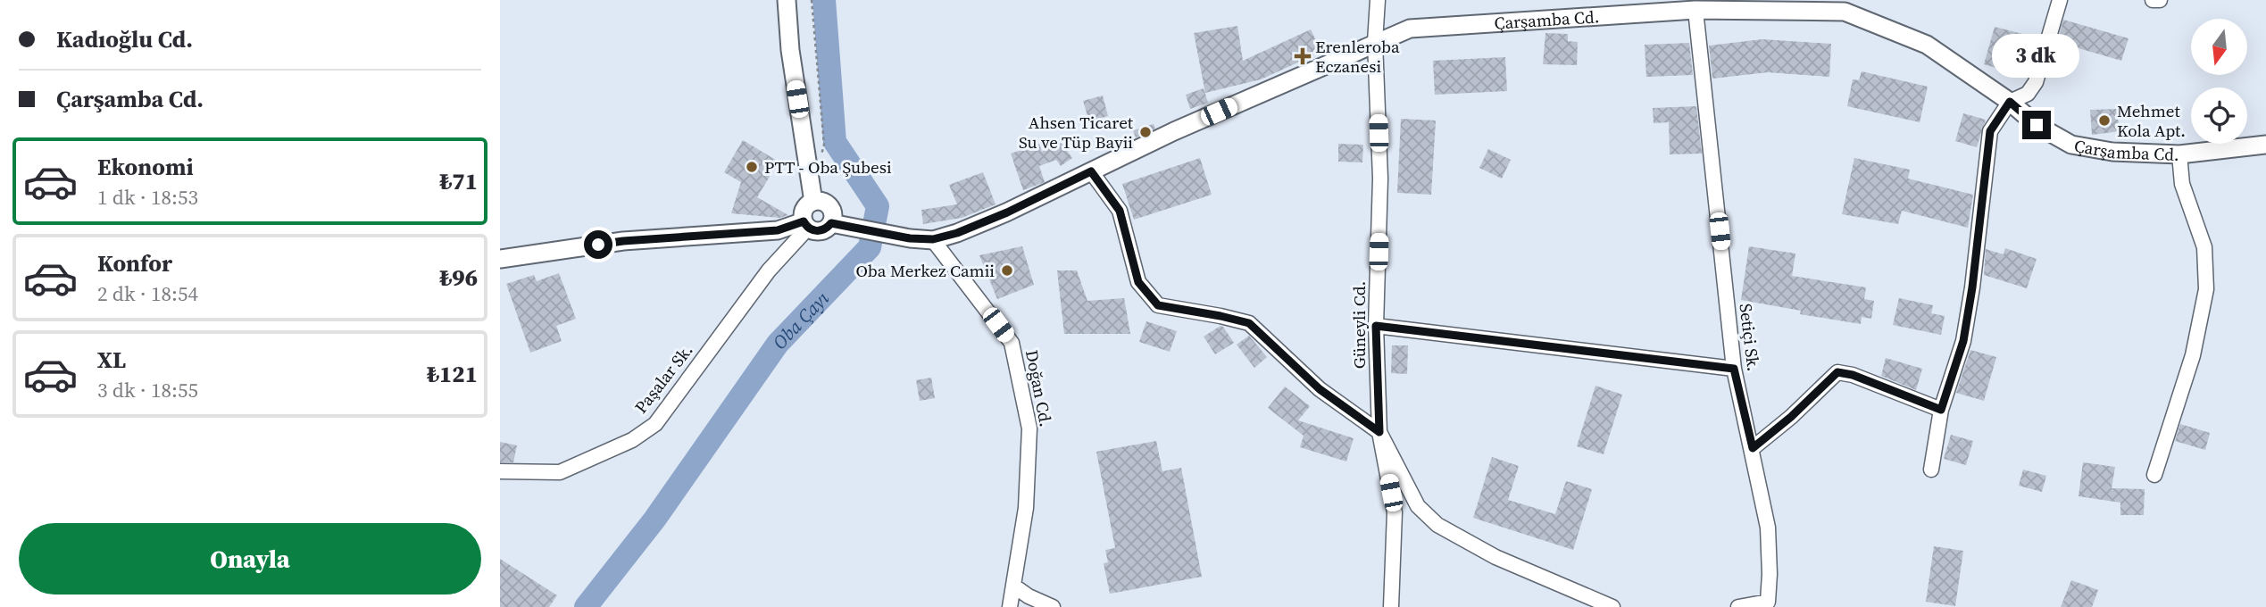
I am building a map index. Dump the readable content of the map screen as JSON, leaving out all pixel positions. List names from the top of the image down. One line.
{"streets":{"street":["Çarşamba Cd.","Güneyli Cd.","Setiçi Sk.","Paşalar Sk.","Doğan Cd."]},"crossings":[["Çarşamba Cd.","Güneyli Cd."],["Çarşamba Cd.","Setiçi Sk."],["Çarşamba Cd.","Paşalar Sk."],["Çarşamba Cd.","Doğan Cd."]],"water":["Oba Çayı"],"places":{"health":["Erenleroba Eczanesi"],"other":["Mehmet Kola Apt.","Ahsen Ticaret Su ve Tüp Bayii","PTT - Oba Şubesi","Oba Merkez Camii"]},"north":"bottom","page":{"banner":["Kadıoğlu Cd.","Çarşamba Cd."],"bubble":"3 dk","list":[{"name":"Ekonomi","note":"1 dk · 18:53","value":"₺71"},{"name":"Konfor","note":"2 dk · 18:54","value":"₺96"},{"name":"XL","note":"3 dk · 18:55","value":"₺121"}],"buttons":"Onayla"}}
